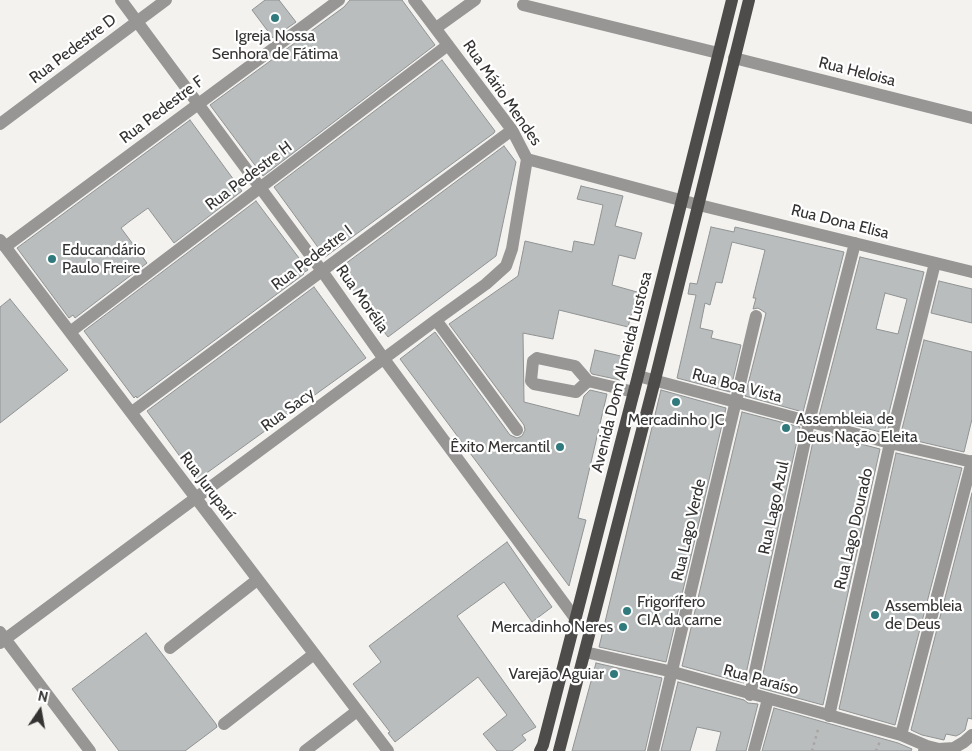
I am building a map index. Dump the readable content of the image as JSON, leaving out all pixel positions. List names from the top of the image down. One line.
{"streets":{"main road":["Avenida Dom Almeida Lustosa"],"street":["Rua Pedestre D","Rua Heloisa","Rua Mário Mendes","Rua Pedestre F","Rua Pedestre H","Rua Dona Elisa","Rua Pedestre I","Rua Morélia","Rua Boa Vista","Rua Sacy","Rua Juruparí","Rua Lago Azul","Rua Lago Dourado","Rua Lago Verde","Rua Paraíso"]},"crossings":[["Rua Pedestre D","Rua Morélia"],["Rua Heloisa","Avenida Dom Almeida Lustosa"],["Rua Mário Mendes","Rua Pedestre H"],["Rua Mário Mendes","Rua Dona Elisa"],["Rua Mário Mendes","Rua Pedestre I"],["Rua Mário Mendes","Avenida Dom Almeida Lustosa"],["Rua Mário Mendes","Rua Sacy"],["Rua Pedestre F","Rua Morélia"],["Rua Pedestre F","Rua Juruparí"],["Rua Pedestre H","Rua Morélia"],["Rua Pedestre H","Rua Juruparí"],["Rua Dona Elisa","Avenida Dom Almeida Lustosa"],["Rua Dona Elisa","Rua Lago Azul"],["Rua Dona Elisa","Rua Lago Dourado"],["Rua Pedestre I","Rua Morélia"],["Rua Pedestre I","Rua Juruparí"],["Rua Morélia","Avenida Dom Almeida Lustosa"],["Rua Morélia","Rua Sacy"],["Avenida Dom Almeida Lustosa","Rua Boa Vista"],["Avenida Dom Almeida Lustosa","Rua Paraíso"],["Rua Boa Vista","Rua Lago Azul"],["Rua Boa Vista","Rua Lago Dourado"],["Rua Boa Vista","Rua Lago Verde"],["Rua Sacy","Rua Juruparí"],["Rua Lago Azul","Rua Paraíso"],["Rua Lago Dourado","Rua Paraíso"],["Rua Lago Verde","Rua Paraíso"]],"places":["Igreja Nossa Senhora de Fátima","Educandário Paulo Freire","Mercadinho JC","Assembleia de Deus Nação Eleita","Êxito Mercantil","Frigorífero CIA da carne","Assembleia de Deus","Mercadinho Neres","Varejão Aguiar"],"north":"top"}
